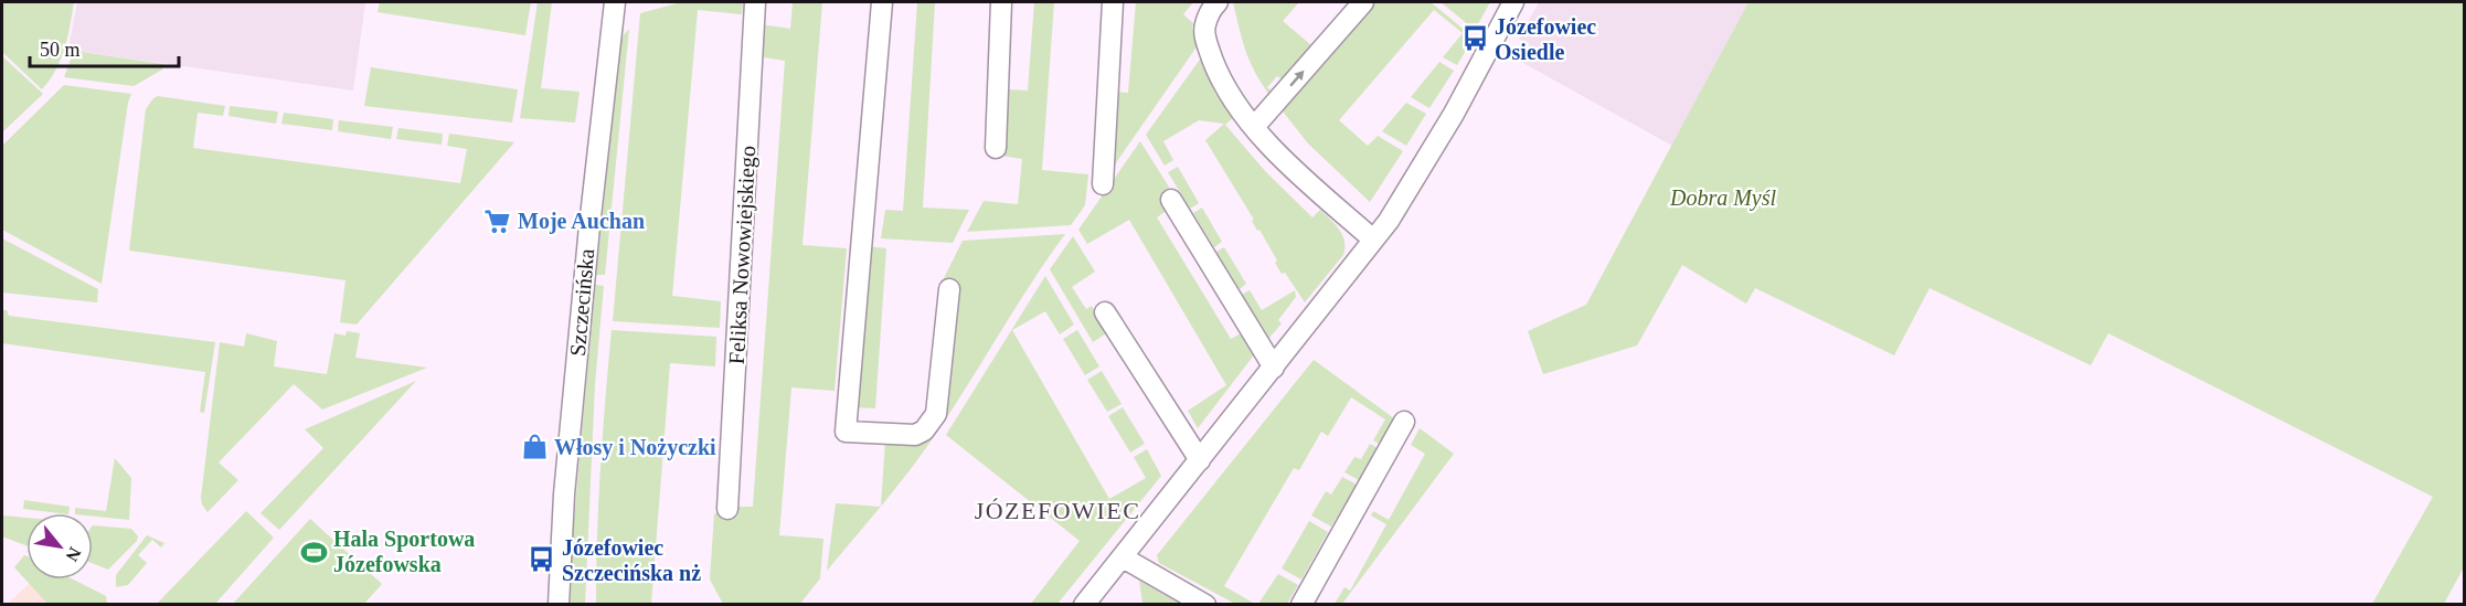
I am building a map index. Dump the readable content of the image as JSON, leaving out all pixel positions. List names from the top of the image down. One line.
{"streets":{"street":["Feliksa Nowowiejskiego","Szczecińska"]},"districts":["JÓZEFOWIEC"],"parks":["Dobra Myśl"],"places":{"bus stop":["Józefowiec Osiedle","Józefowiec Szczecińska nż"],"supermarket":["Moje Auchan"],"shop":["Włosy i Nożyczki"],"sports":["Hala Sportowa Józefowska"]},"scale_bar":"50 m","north":"bottom right"}
